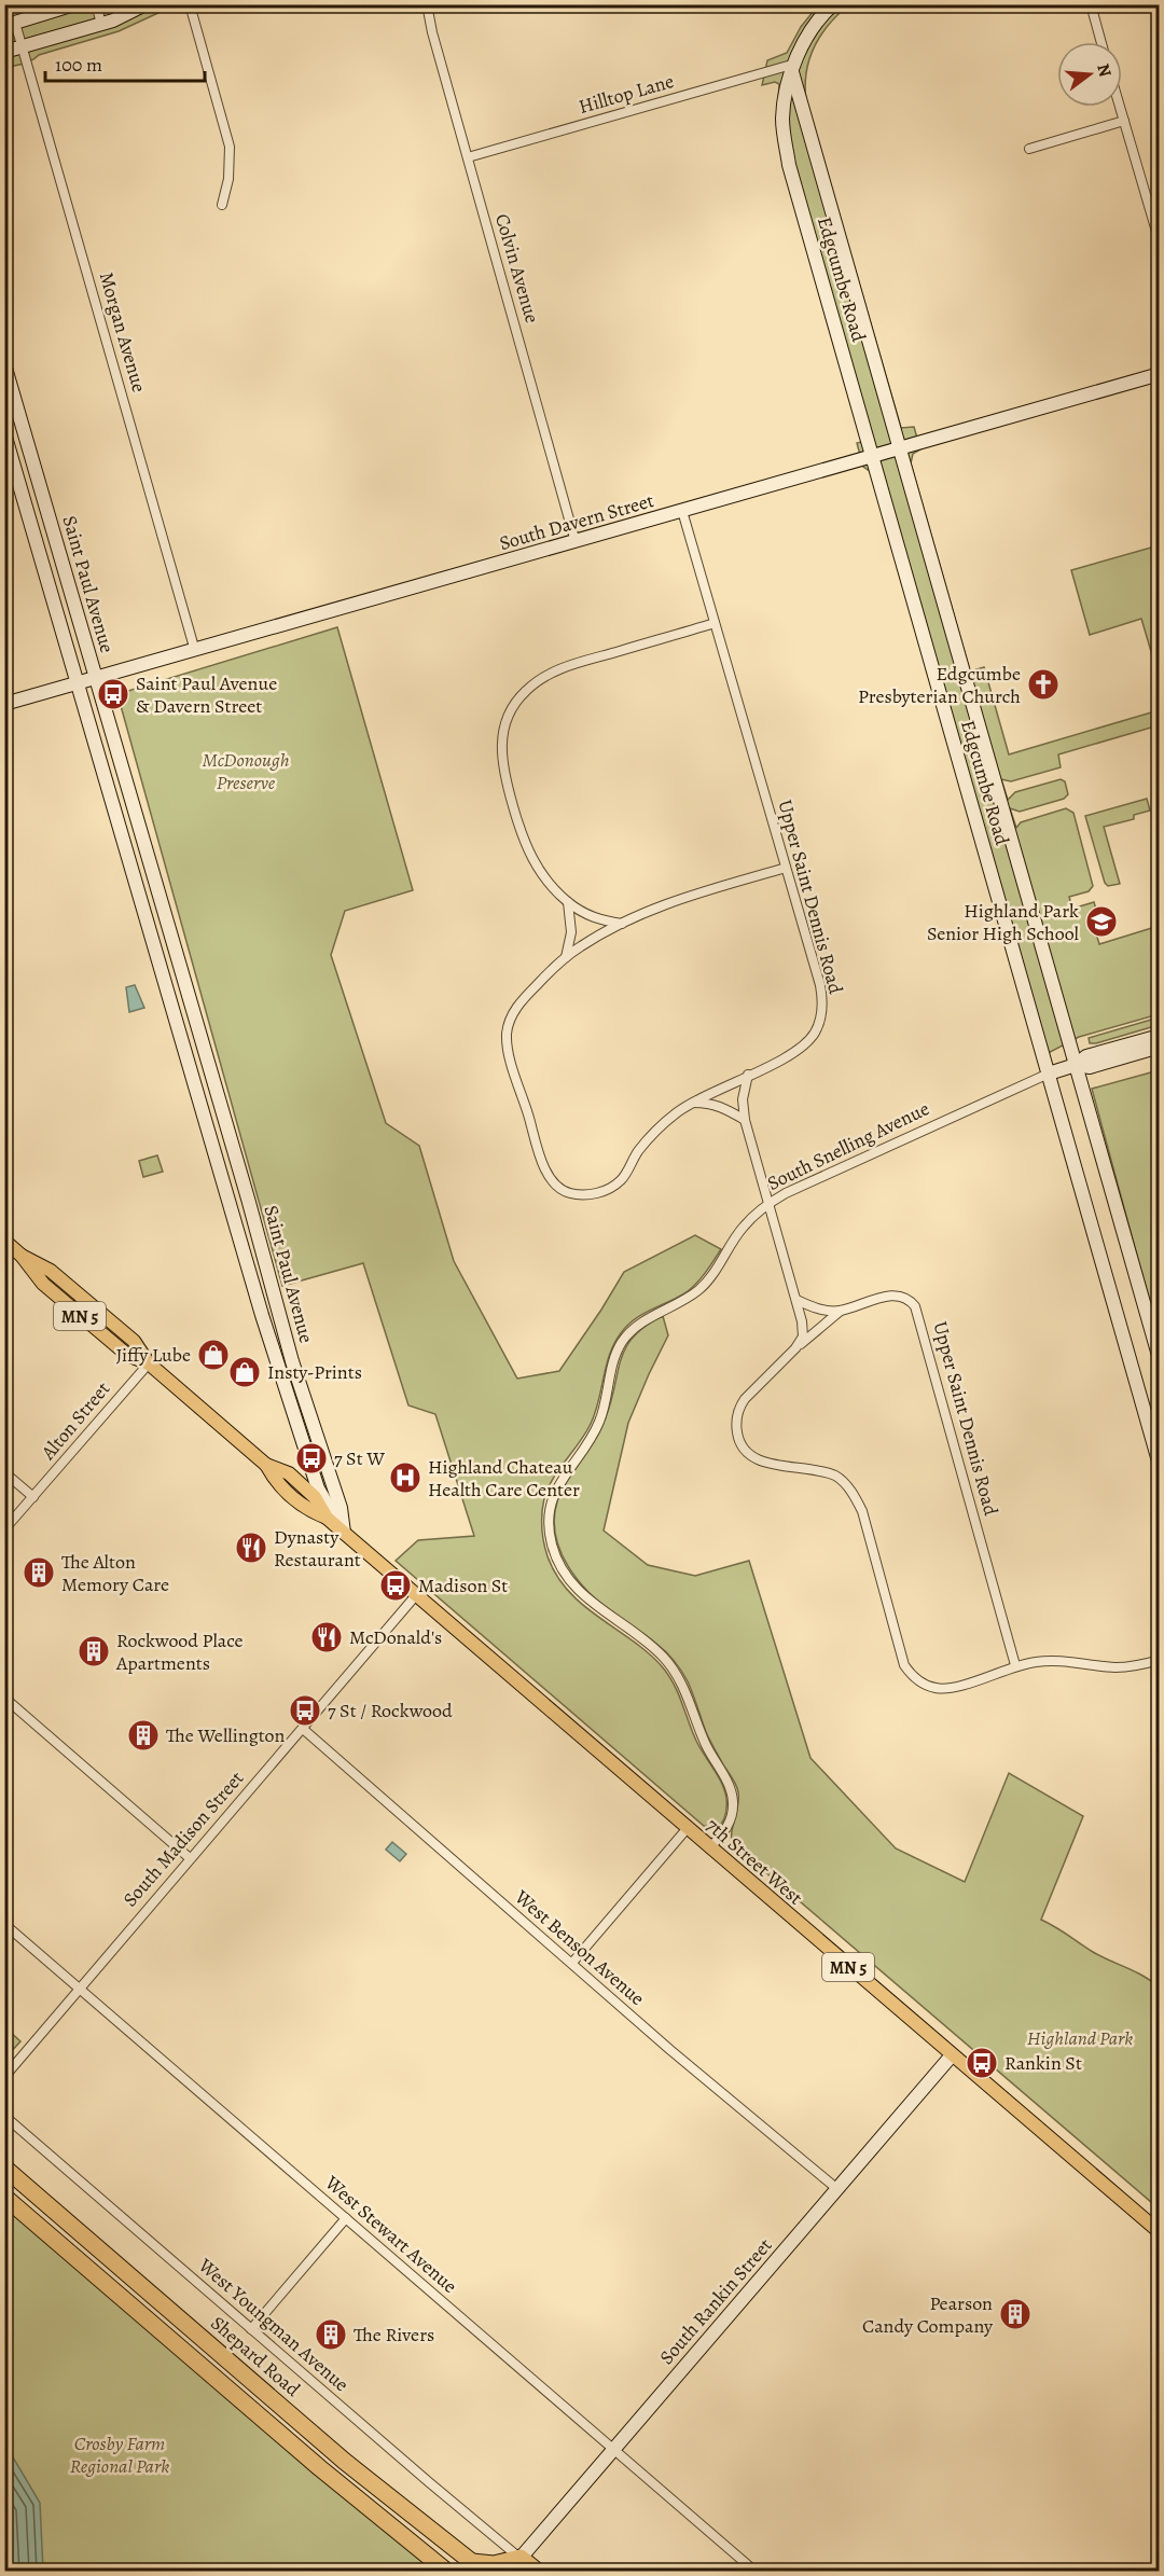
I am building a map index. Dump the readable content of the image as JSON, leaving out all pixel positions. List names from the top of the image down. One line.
{"streets":{"highway":["Shepard Road"],"main road":["MN 5","7th Street West"],"street":["Hilltop Lane","Colvin Avenue","Edgcumbe Road","Morgan Avenue","South Davern Street","Saint Paul Avenue","Upper Saint Dennis Road","South Snelling Avenue","Alton Street","South Madison Street","West Benson Avenue","West Stewart Avenue","South Rankin Street","West Youngman Avenue"]},"crossings":[["Hilltop Lane","Colvin Avenue"],["Hilltop Lane","Edgcumbe Road"],["Colvin Avenue","South Davern Street"],["Edgcumbe Road","South Davern Street"],["Edgcumbe Road","South Snelling Avenue"],["Morgan Avenue","South Davern Street"],["South Davern Street","Saint Paul Avenue"],["South Davern Street","Upper Saint Dennis Road"],["Saint Paul Avenue","7th Street West"],["South Snelling Avenue","7th Street West"],["Alton Street","7th Street West"],["South Madison Street","7th Street West"],["South Madison Street","West Benson Avenue"],["South Madison Street","West Stewart Avenue"],["7th Street West","South Rankin Street"],["West Benson Avenue","South Rankin Street"],["West Stewart Avenue","South Rankin Street"],["South Rankin Street","West Youngman Avenue"]],"parks":["McDonough Preserve","Highland Park","Crosby Farm Regional Park"],"places":{"church":["Edgcumbe Presbyterian Church"],"bus stop":["Saint Paul Avenue & Davern Street","7 St W","Madison St","7 St / Rockwood","Rankin St"],"school or university":["Highland Park Senior High School"],"shop":["Jiffy Lube","Insty-Prints"],"hospital":["Highland Chateau Health Care Center"],"restaurant":["Dynasty Restaurant","McDonald's"],"building":["The Alton Memory Care","Rockwood Place Apartments","The Wellington","Pearson Candy Company","The Rivers"]},"scale_bar":"100 m","north":"right"}
